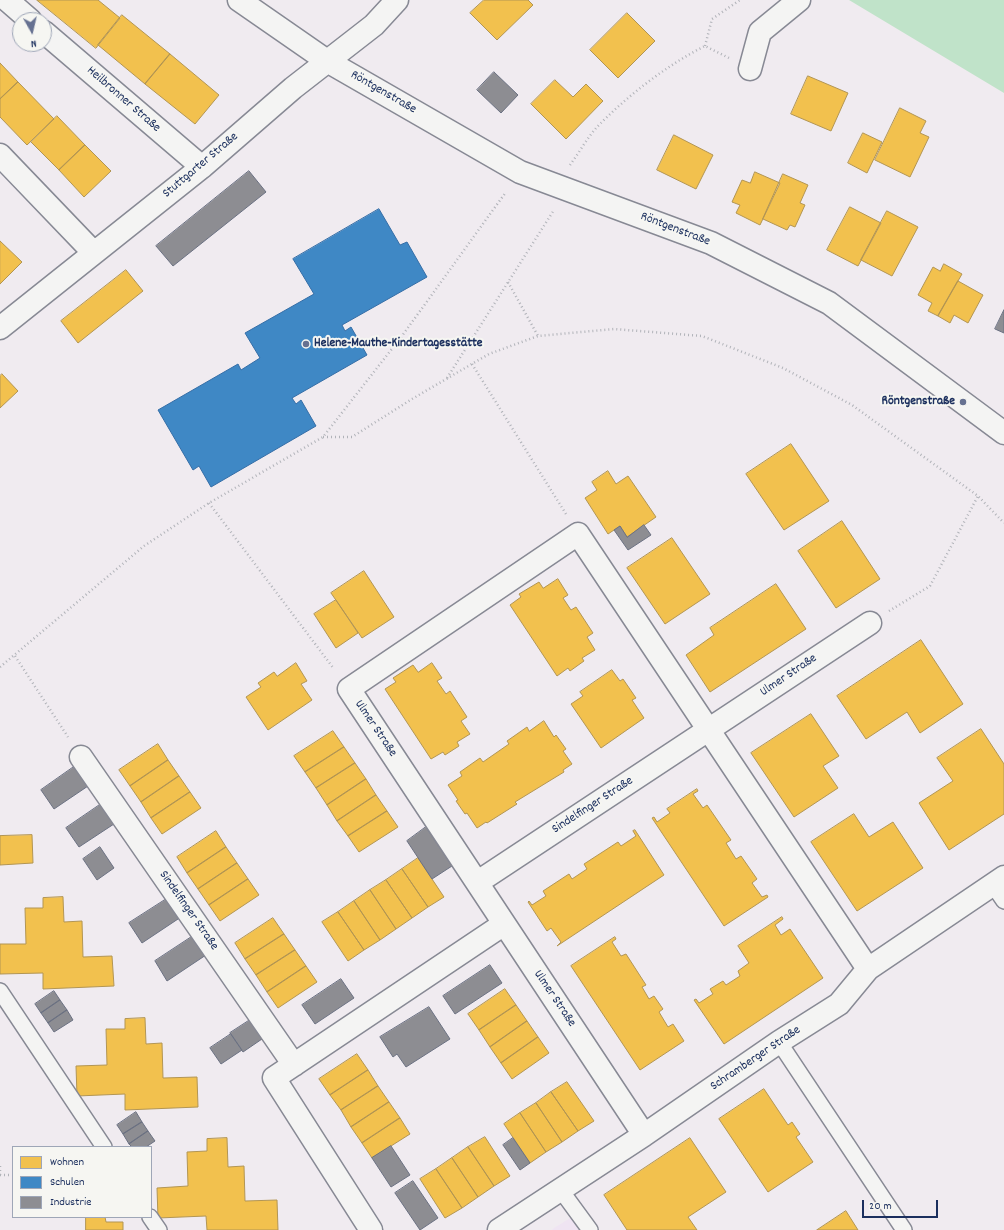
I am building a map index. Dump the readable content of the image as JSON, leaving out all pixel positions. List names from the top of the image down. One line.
{"streets":{"street":["Röntgenstraße","Heilbronner Straße","Stuttgarter Straße","Ulmer Straße","Sindelfinger Straße","Schramberger Straße"]},"crossings":[["Röntgenstraße","Stuttgarter Straße"],["Heilbronner Straße","Stuttgarter Straße"],["Ulmer Straße","Sindelfinger Straße"],["Ulmer Straße","Schramberger Straße"]],"places":["Helene-Mauthe-Kindertagesstätte","Röntgenstraße"],"legend":["Wohnen","Schulen","Industrie"],"scale_bar":"20 m","north":"bottom"}
